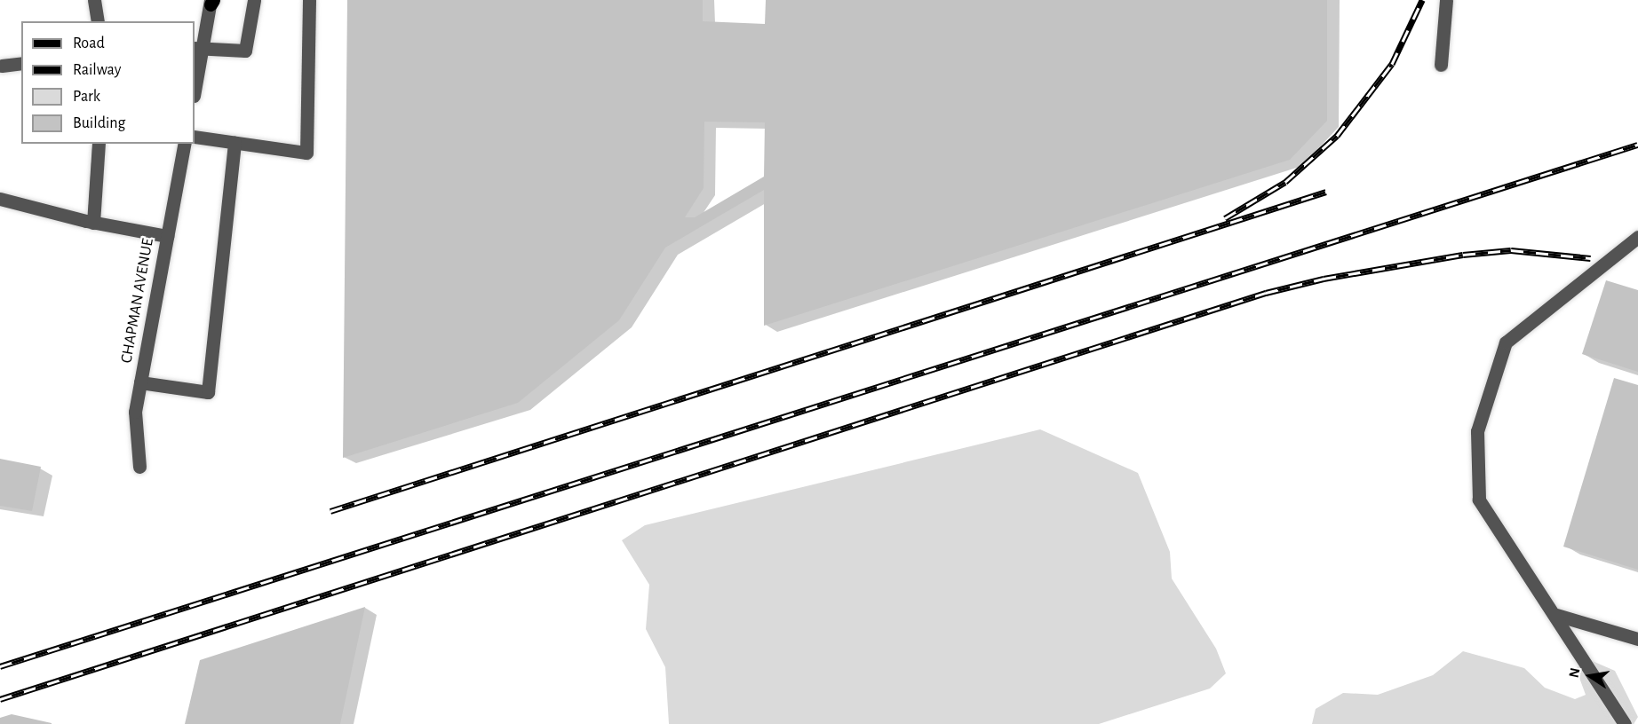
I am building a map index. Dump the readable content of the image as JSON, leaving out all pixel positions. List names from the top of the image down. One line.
{"streets":{"street":["CHAPMAN AVENUE"]},"legend":["Road","Railway","Park","Building"],"north":"left"}
